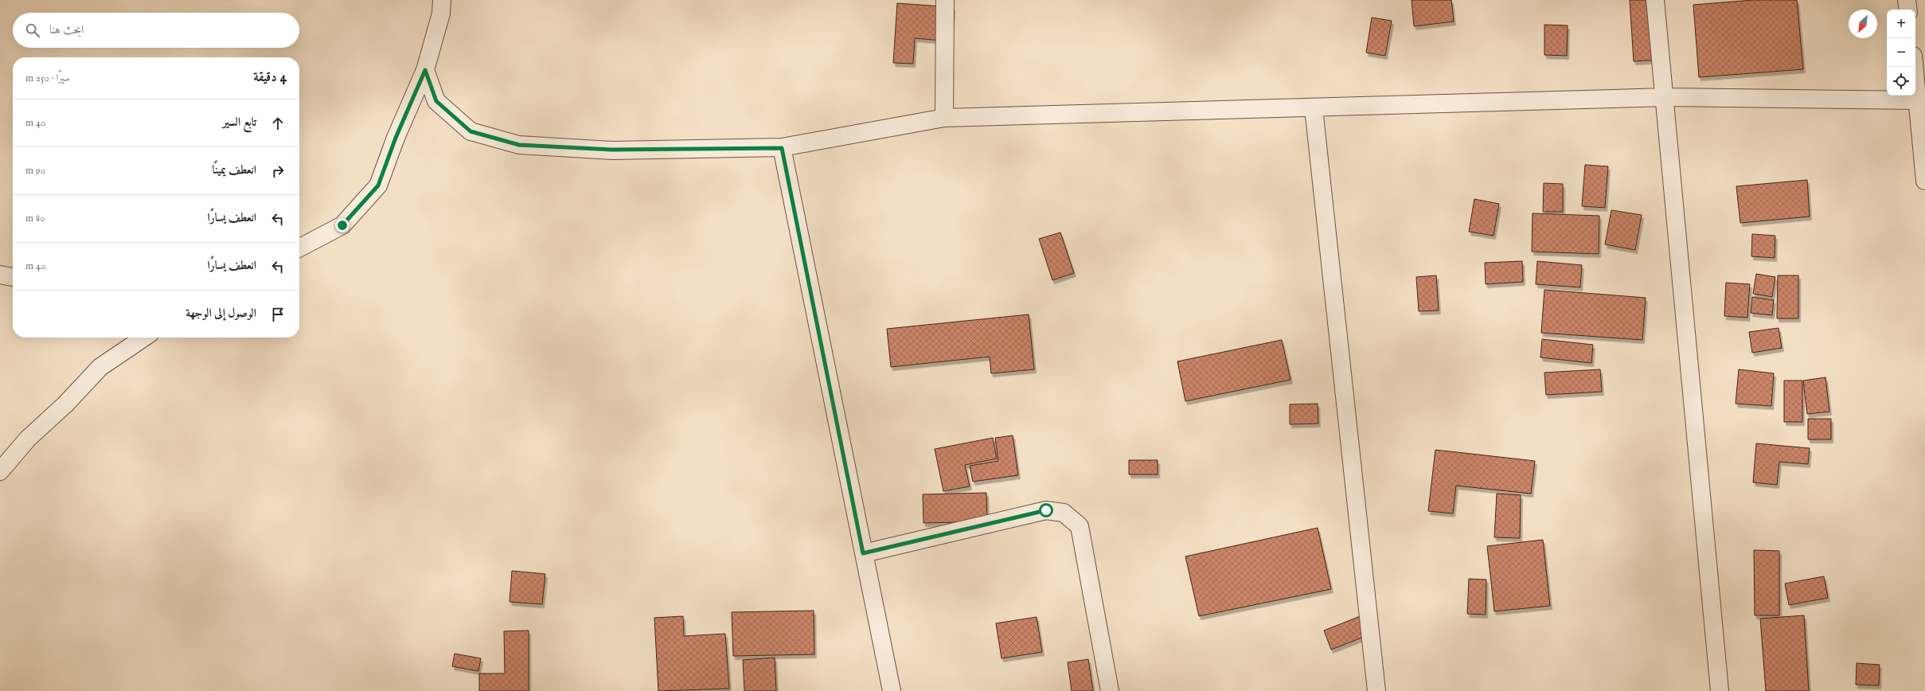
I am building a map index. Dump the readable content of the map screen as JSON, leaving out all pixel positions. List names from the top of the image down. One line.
{"north":"bottom left","page":{"map_buttons":["+","−"],"search":"ابحث هنا","heading":["4 دقيقة","سيرًا · 250 m"],"list":[["تابع السير","40 m"],["انعطف يمينًا","90 m"],["انعطف يسارًا","80 m"],["انعطف يسارًا","40 m"],"الوصول إلى الوجهة"]}}
